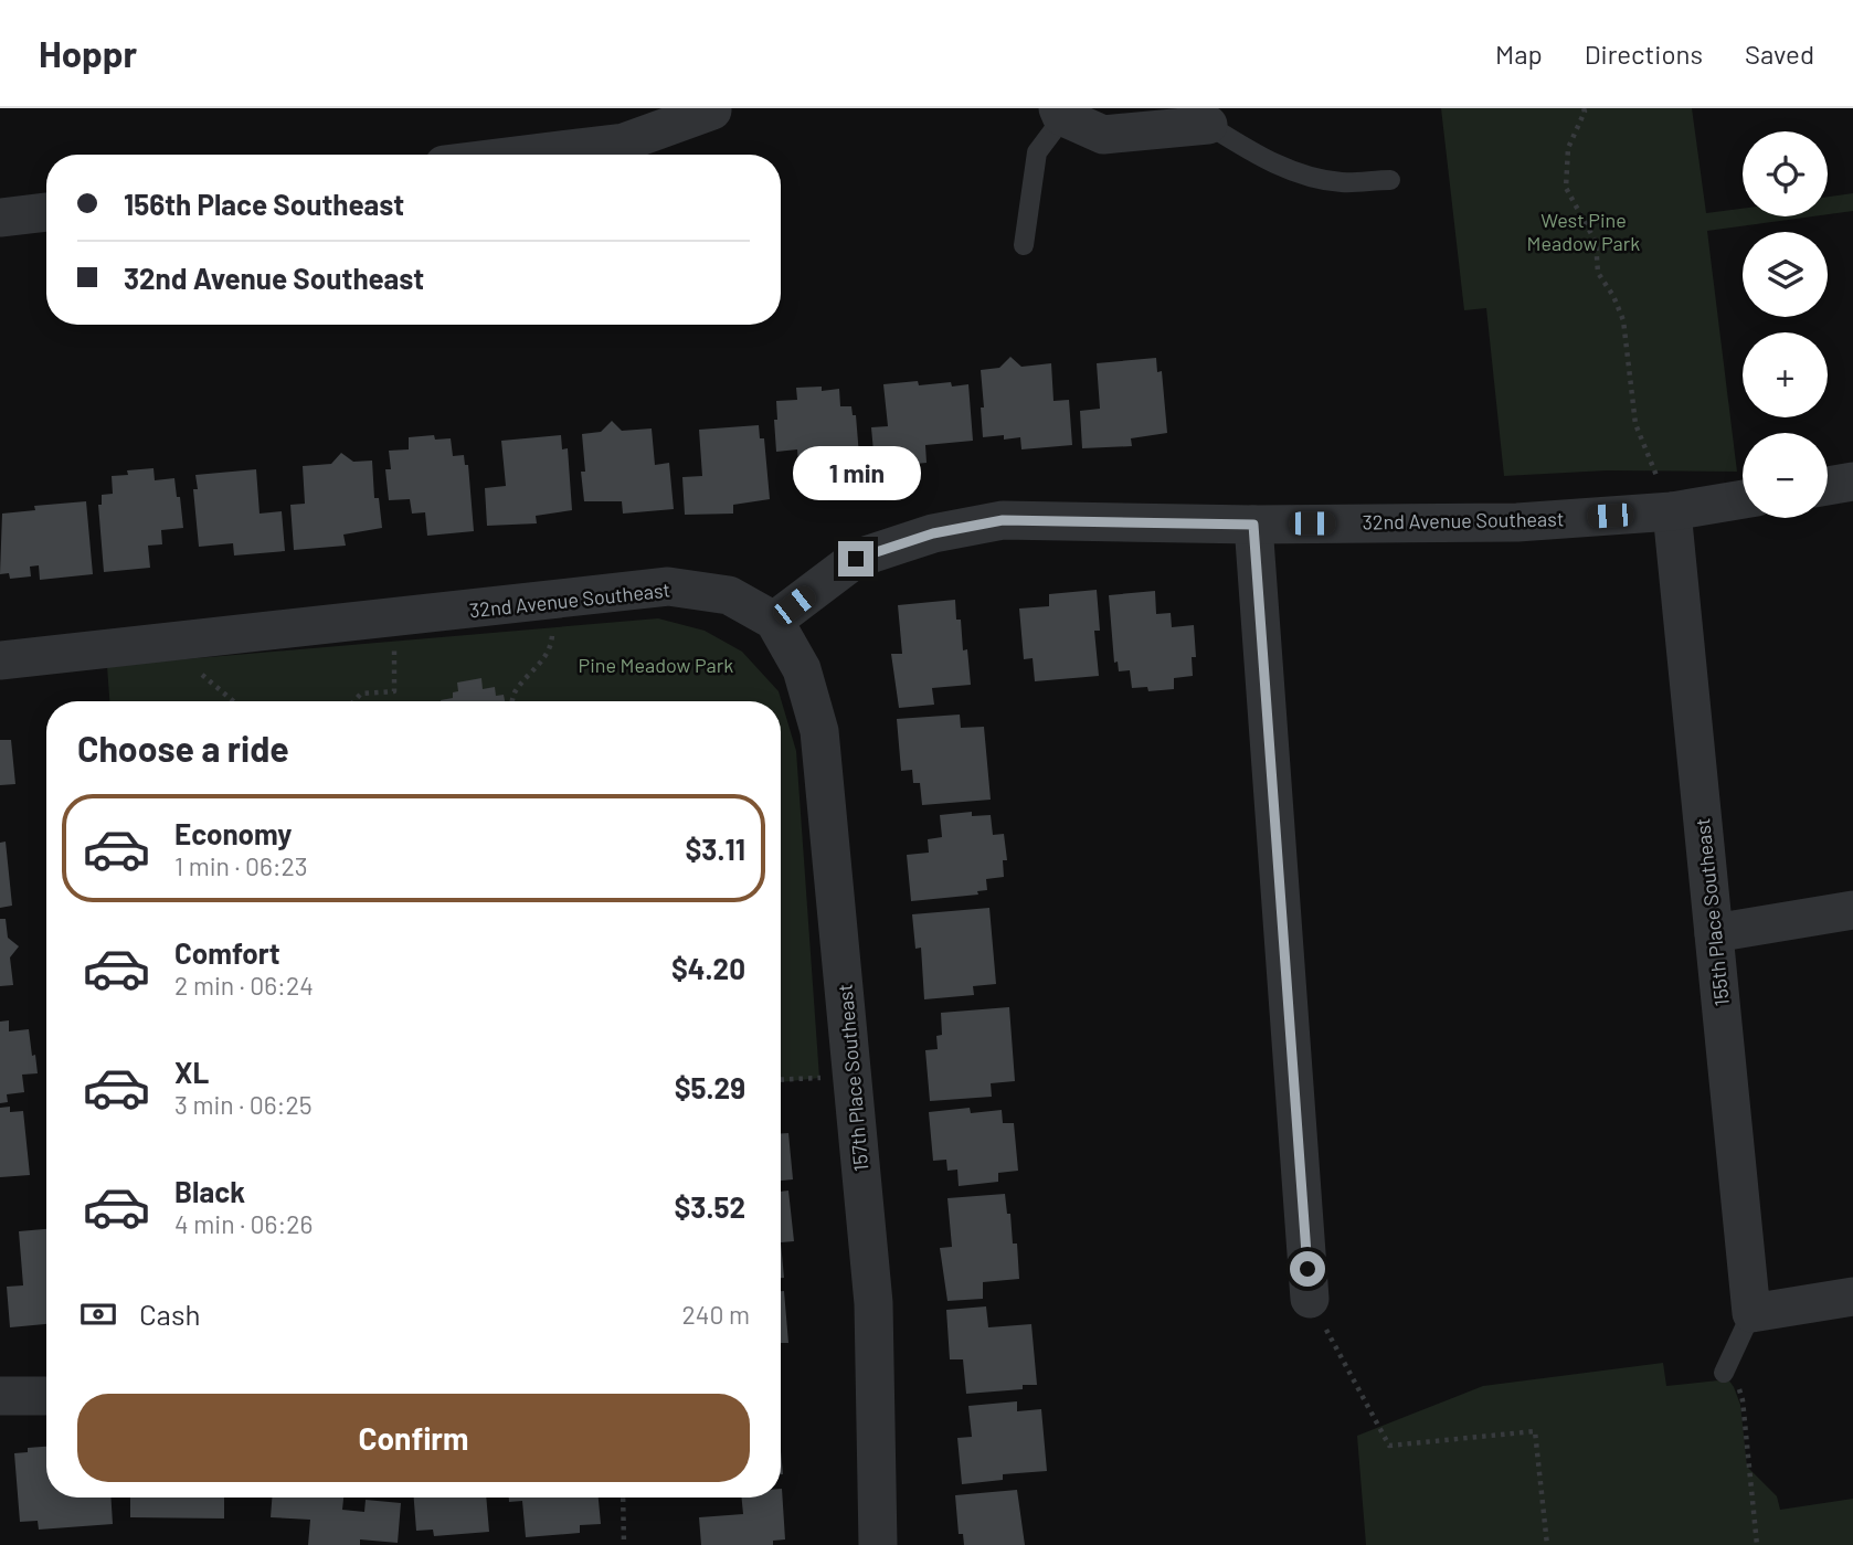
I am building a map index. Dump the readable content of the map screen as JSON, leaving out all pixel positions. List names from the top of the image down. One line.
{"streets":{"street":["32nd Avenue Southeast","155th Place Southeast","157th Place Southeast"]},"crossings":[["32nd Avenue Southeast","155th Place Southeast"],["32nd Avenue Southeast","157th Place Southeast"]],"parks":["West Pine Meadow Park","Pine Meadow Park"],"page":{"header":"Hoppr","nav":["Map","Directions","Saved"],"map_buttons":["+","−"],"banner":["156th Place Southeast","32nd Avenue Southeast"],"bubble":"1 min","heading":"Choose a ride","list":[{"name":"Economy","note":"1 min · 06:23","value":"$3.11"},{"name":"Comfort","note":"2 min · 06:24","value":"$4.20"},{"name":"XL","note":"3 min · 06:25","value":"$5.29"},{"name":"Black","note":"4 min · 06:26","value":"$3.52"}],"pay":["Cash","240 m"],"buttons":"Confirm"}}
